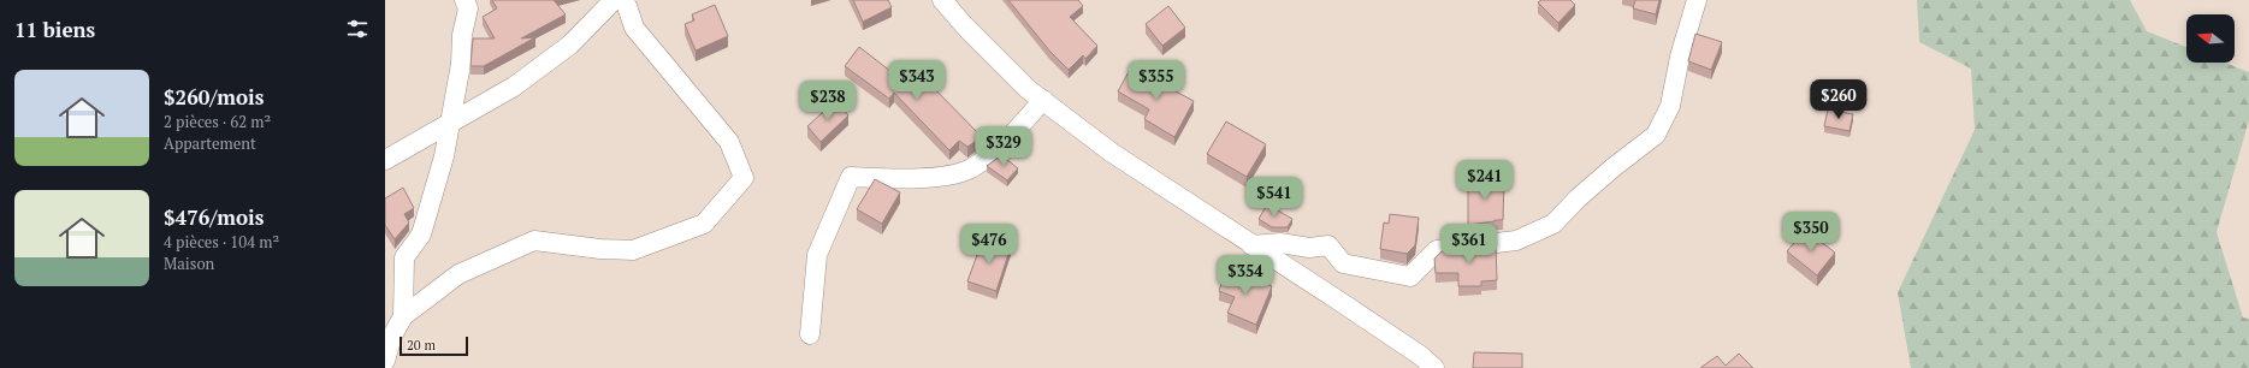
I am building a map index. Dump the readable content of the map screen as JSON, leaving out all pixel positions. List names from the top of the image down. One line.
{"scale_bar":"20 m","north":"left","page":{"heading":"11 biens","list":[{"name":"$260/mois","note":"2 pièces · 62 m² · Appartement"},{"name":"$476/mois","note":"4 pièces · 104 m² · Maison"}],"price":["$343","$355","$260","$238","$329","$241","$541","$350","$476","$361","$354"],"scale":"20 m"}}
